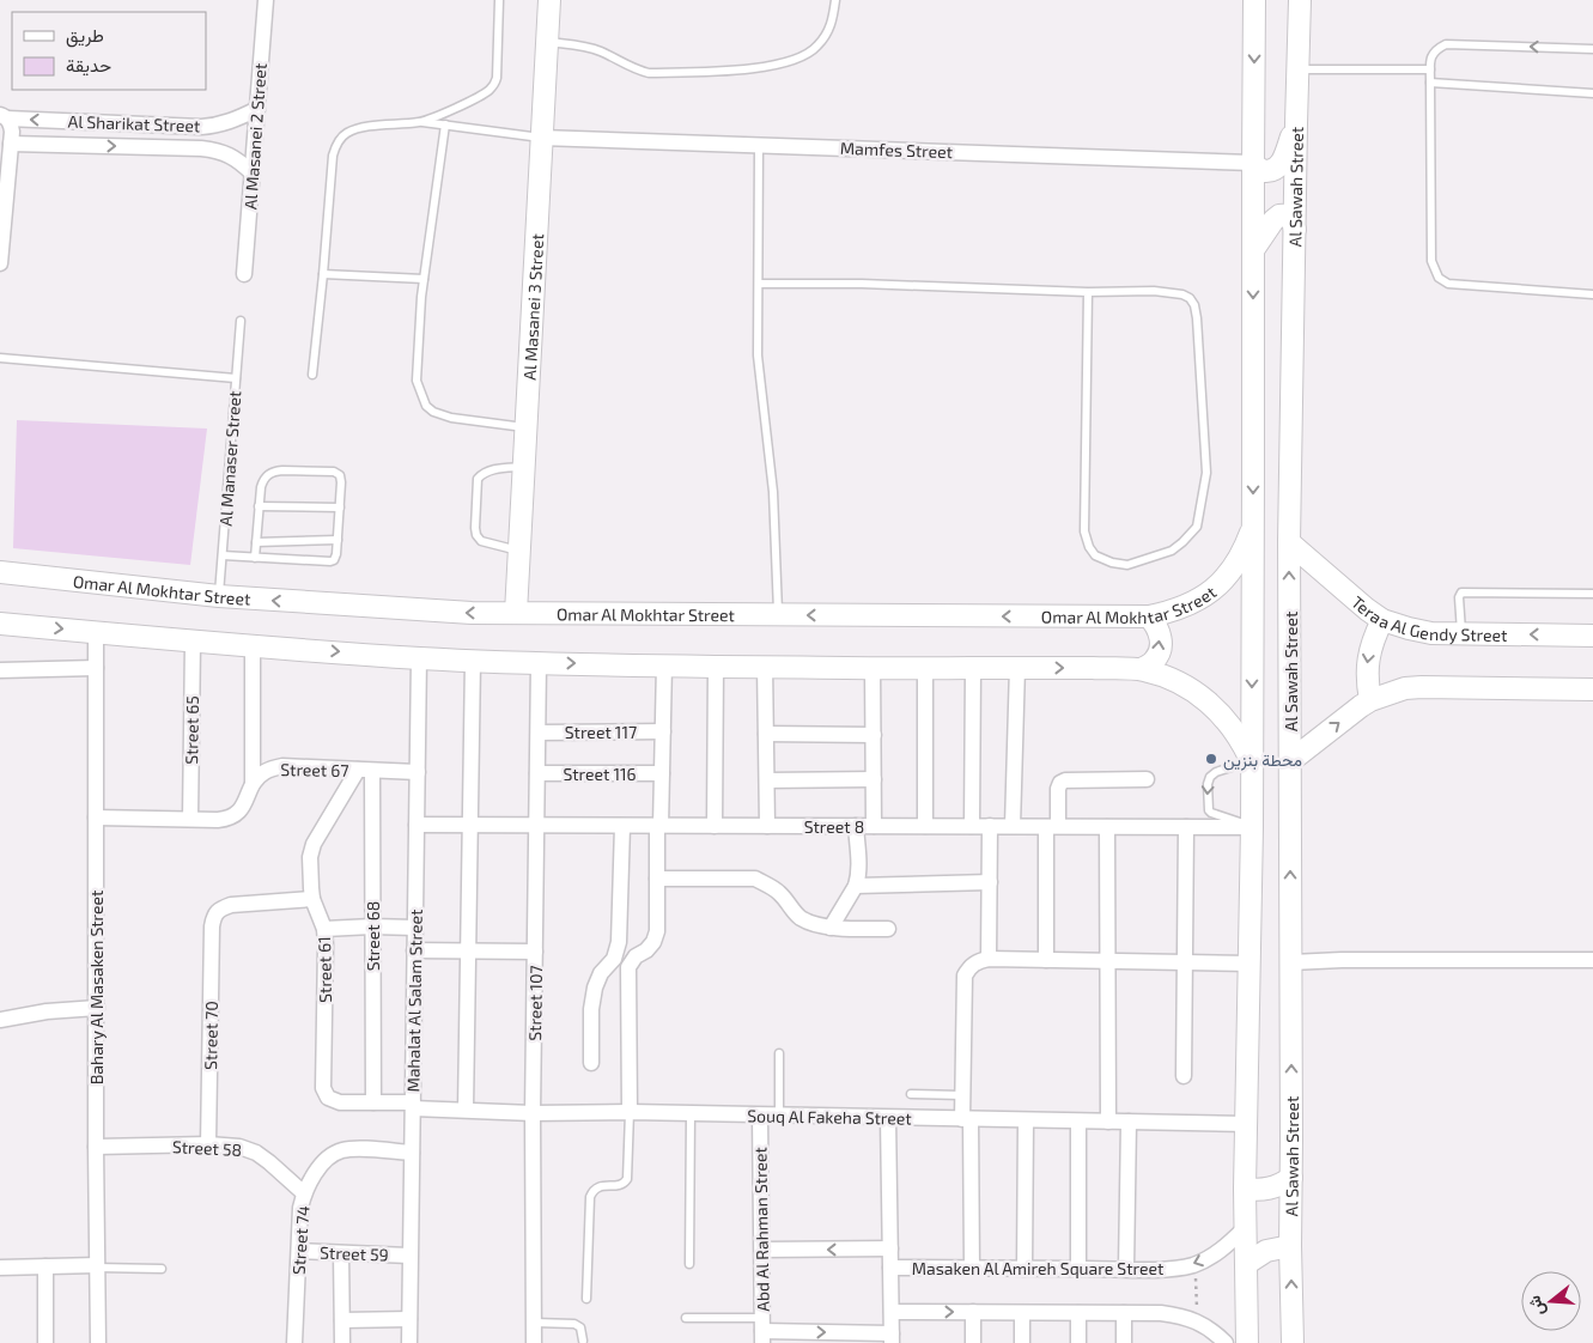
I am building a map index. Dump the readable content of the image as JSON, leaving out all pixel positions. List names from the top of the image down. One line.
{"streets":{"main road":["Al Sawah Street","Al Masanei 3 Street","Omar Al Mokhtar Street","Teraa Al Gendy Street"],"street":["Al Sharikat Street","Al Masanei 2 Street","Mamfes Street","Street 65","Street 117","Street 67","Street 116","Street 8","Street 68","Street 61","Bahary Al Masaken Street","Mahalat Al Salam Street","Street 107","Street 70","Souq Al Fakeha Street","Street 58","Abd Al Rahman Street","Street 74","Street 59","Masaken Al Amireh Square Street"],"lane":["Al Manaser Street"]},"crossings":[["Al Sharikat Street","Al Masanei 2 Street"],["Mamfes Street","Al Masanei 3 Street"],["Al Sawah Street","Teraa Al Gendy Street"],["Al Masanei 3 Street","Omar Al Mokhtar Street"],["Al Manaser Street","Omar Al Mokhtar Street"],["Street 117","Street 107"],["Street 67","Street 68"],["Street 67","Street 61"],["Street 67","Mahalat Al Salam Street"],["Street 116","Street 107"],["Street 8","Mahalat Al Salam Street"],["Street 8","Street 107"],["Street 68","Street 61"],["Street 61","Mahalat Al Salam Street"],["Street 61","Street 70"],["Street 61","Souq Al Fakeha Street"],["Bahary Al Masaken Street","Street 58"],["Mahalat Al Salam Street","Souq Al Fakeha Street"],["Mahalat Al Salam Street","Street 74"],["Mahalat Al Salam Street","Street 59"],["Street 107","Souq Al Fakeha Street"],["Street 70","Street 58"],["Souq Al Fakeha Street","Abd Al Rahman Street"],["Street 58","Street 74"],["Street 74","Street 59"]],"places":["محطة بنزين"],"legend":["طريق","حديقة"],"north":"left"}
